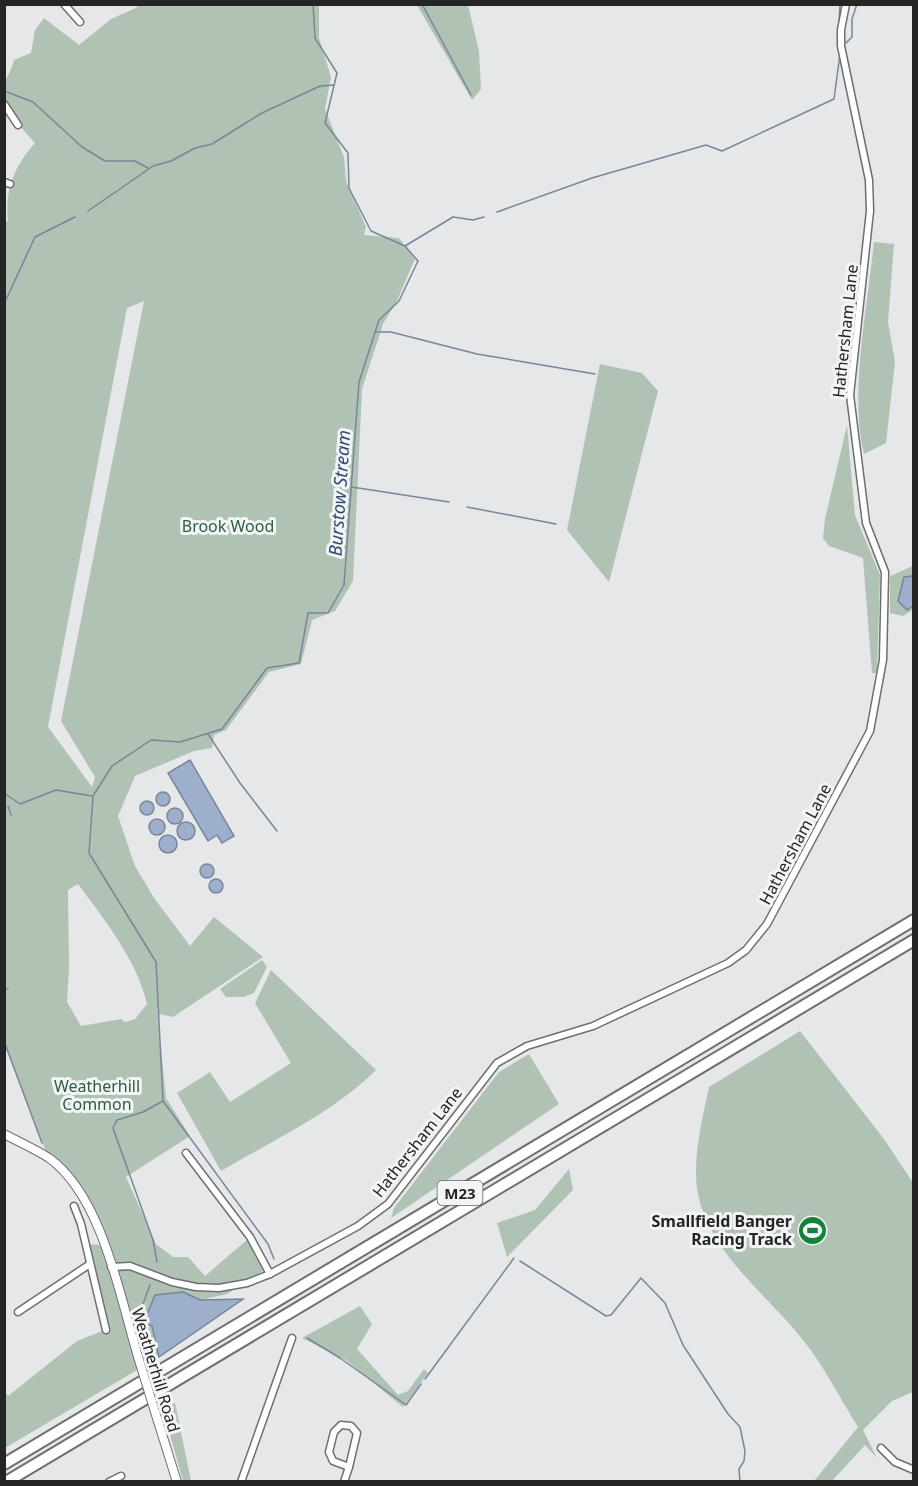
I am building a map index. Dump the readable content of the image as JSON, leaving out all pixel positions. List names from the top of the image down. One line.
{"streets":{"highway":["M23"],"street":["Hathersham Lane","Weatherhill Road"]},"crossings":[["Hathersham Lane","Weatherhill Road"]],"water":["Burstow Stream"],"parks":["Brook Wood","Weatherhill Common"],"places":{"sports":["Smallfield Banger Racing Track"]}}
